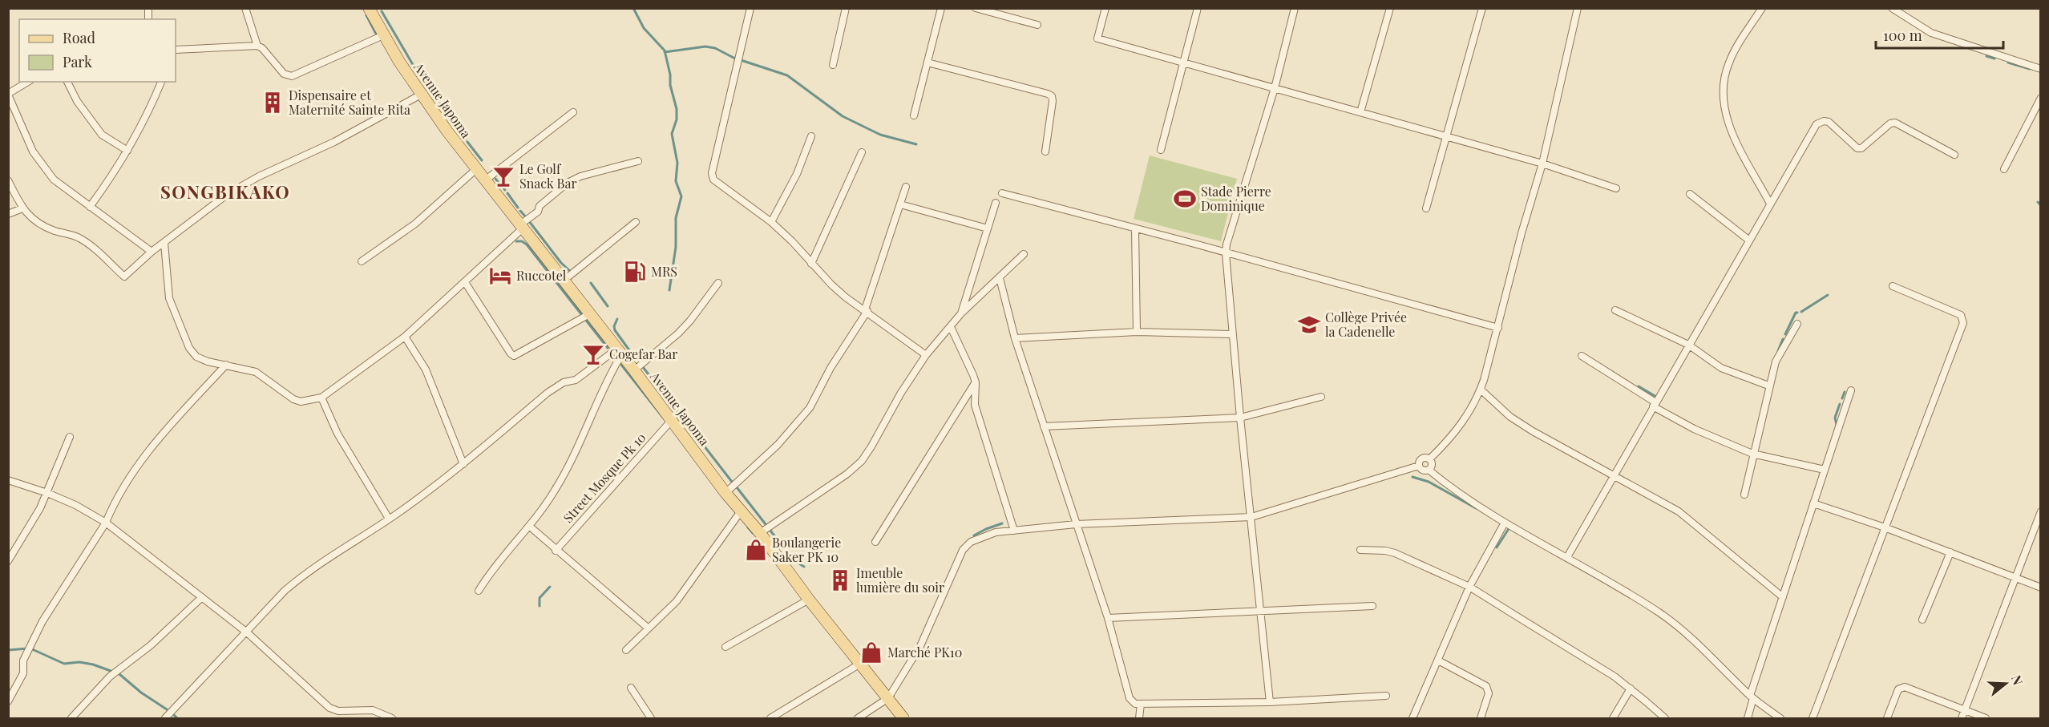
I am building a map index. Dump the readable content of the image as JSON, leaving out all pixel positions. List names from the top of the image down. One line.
{"streets":{"main road":["Avenue Japoma"],"street":["Street Mosque Pk 10"]},"crossings":[["Avenue Japoma","Street Mosque Pk 10"]],"districts":["SONGBIKAKO"],"places":{"building":["Dispensaire et Maternité Sainte Rita","Imeuble lumière du soir"],"bar":["Le Golf Snack Bar","Cogefar Bar"],"sports":["Stade Pierre Dominique"],"fuel station":["MRS"],"hotel":["Ruccotel"],"school or university":["Collège Privée la Cadenelle"],"shop":["Boulangerie Saker PK 10","Marché PK10"]},"legend":["Road","Park"],"scale_bar":"100 m","north":"right"}
